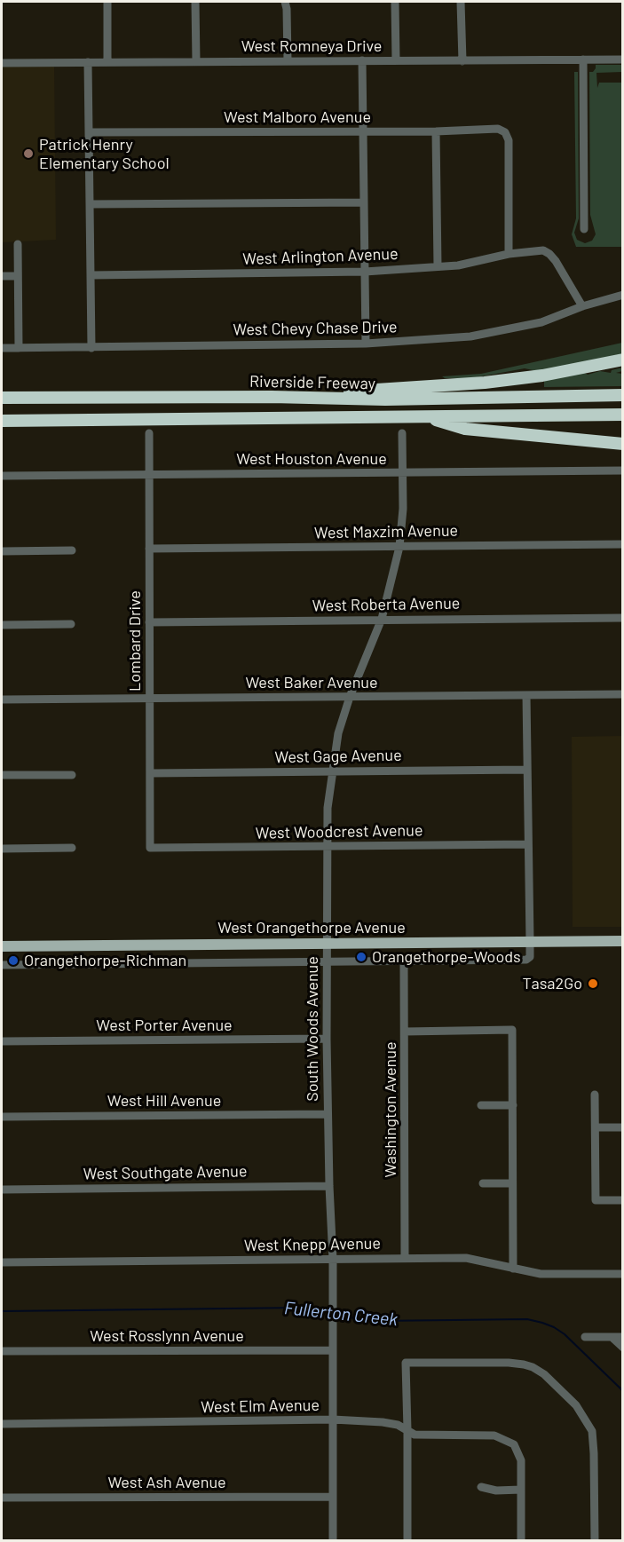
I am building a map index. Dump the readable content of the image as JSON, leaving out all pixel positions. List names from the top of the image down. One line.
{"streets":{"highway":["Riverside Freeway"],"main road":["West Orangethorpe Avenue"],"street":["West Romneya Drive","West Malboro Avenue","West Arlington Avenue","West Chevy Chase Drive","West Houston Avenue","West Maxzim Avenue","West Roberta Avenue","Lombard Drive","West Baker Avenue","West Gage Avenue","West Woodcrest Avenue","West Porter Avenue","South Woods Avenue","West Hill Avenue","Washington Avenue","West Southgate Avenue","West Knepp Avenue","West Rosslynn Avenue","West Elm Avenue","West Ash Avenue"]},"crossings":[["West Malboro Avenue","West Arlington Avenue"],["West Arlington Avenue","West Chevy Chase Drive"],["West Houston Avenue","Lombard Drive"],["West Houston Avenue","South Woods Avenue"],["West Maxzim Avenue","Lombard Drive"],["West Maxzim Avenue","South Woods Avenue"],["West Roberta Avenue","Lombard Drive"],["West Roberta Avenue","South Woods Avenue"],["Lombard Drive","West Baker Avenue"],["Lombard Drive","West Gage Avenue"],["Lombard Drive","West Woodcrest Avenue"],["West Baker Avenue","South Woods Avenue"],["West Gage Avenue","South Woods Avenue"],["West Woodcrest Avenue","South Woods Avenue"],["West Orangethorpe Avenue","South Woods Avenue"],["West Porter Avenue","South Woods Avenue"],["South Woods Avenue","West Hill Avenue"],["South Woods Avenue","West Southgate Avenue"],["South Woods Avenue","West Knepp Avenue"],["South Woods Avenue","West Rosslynn Avenue"],["South Woods Avenue","West Elm Avenue"],["South Woods Avenue","West Ash Avenue"],["Washington Avenue","West Knepp Avenue"]],"water":["Fullerton Creek"],"places":["Patrick Henry Elementary School","Orangethorpe-Woods","Orangethorpe-Richman","Tasa2Go"]}
